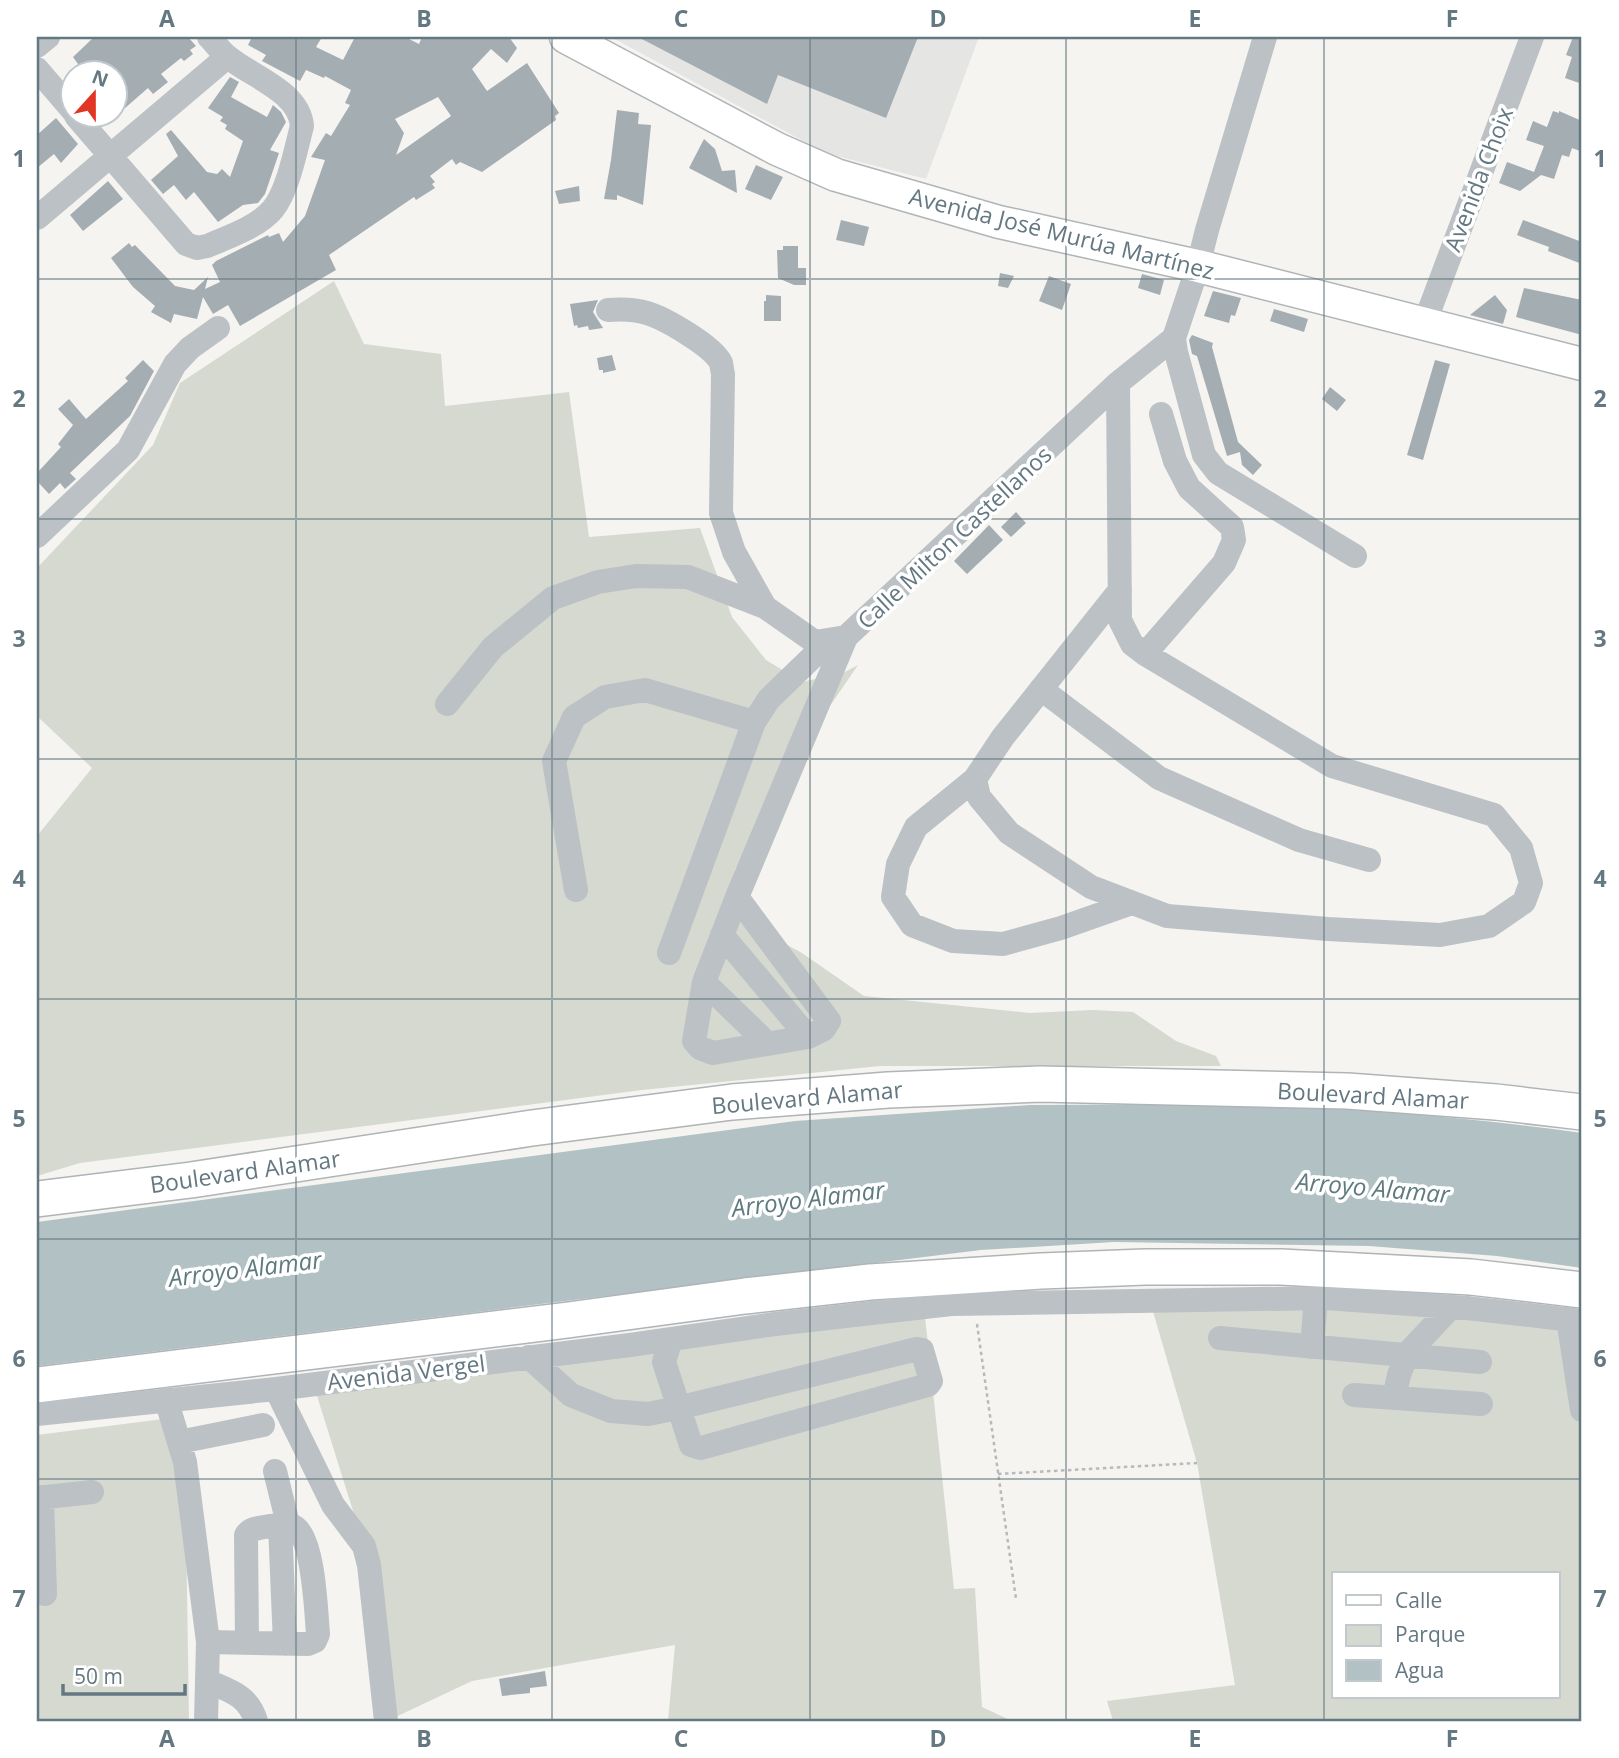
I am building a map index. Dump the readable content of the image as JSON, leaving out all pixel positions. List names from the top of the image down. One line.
{"streets":{"highway":["Boulevard Alamar"],"main road":["Avenida José Murúa Martínez"],"street":["Avenida Choix","Calle Milton Castellanos","Avenida Vergel"]},"crossings":[["Avenida Choix","Avenida José Murúa Martínez"]],"water":["Arroyo Alamar"],"legend":["Calle","Parque","Agua"],"scale_bar":"50 m","north":"top","grid":{"columns":["A","B","C","D","E","F"],"rows":["1","2","3","4","5","6","7"]}}
